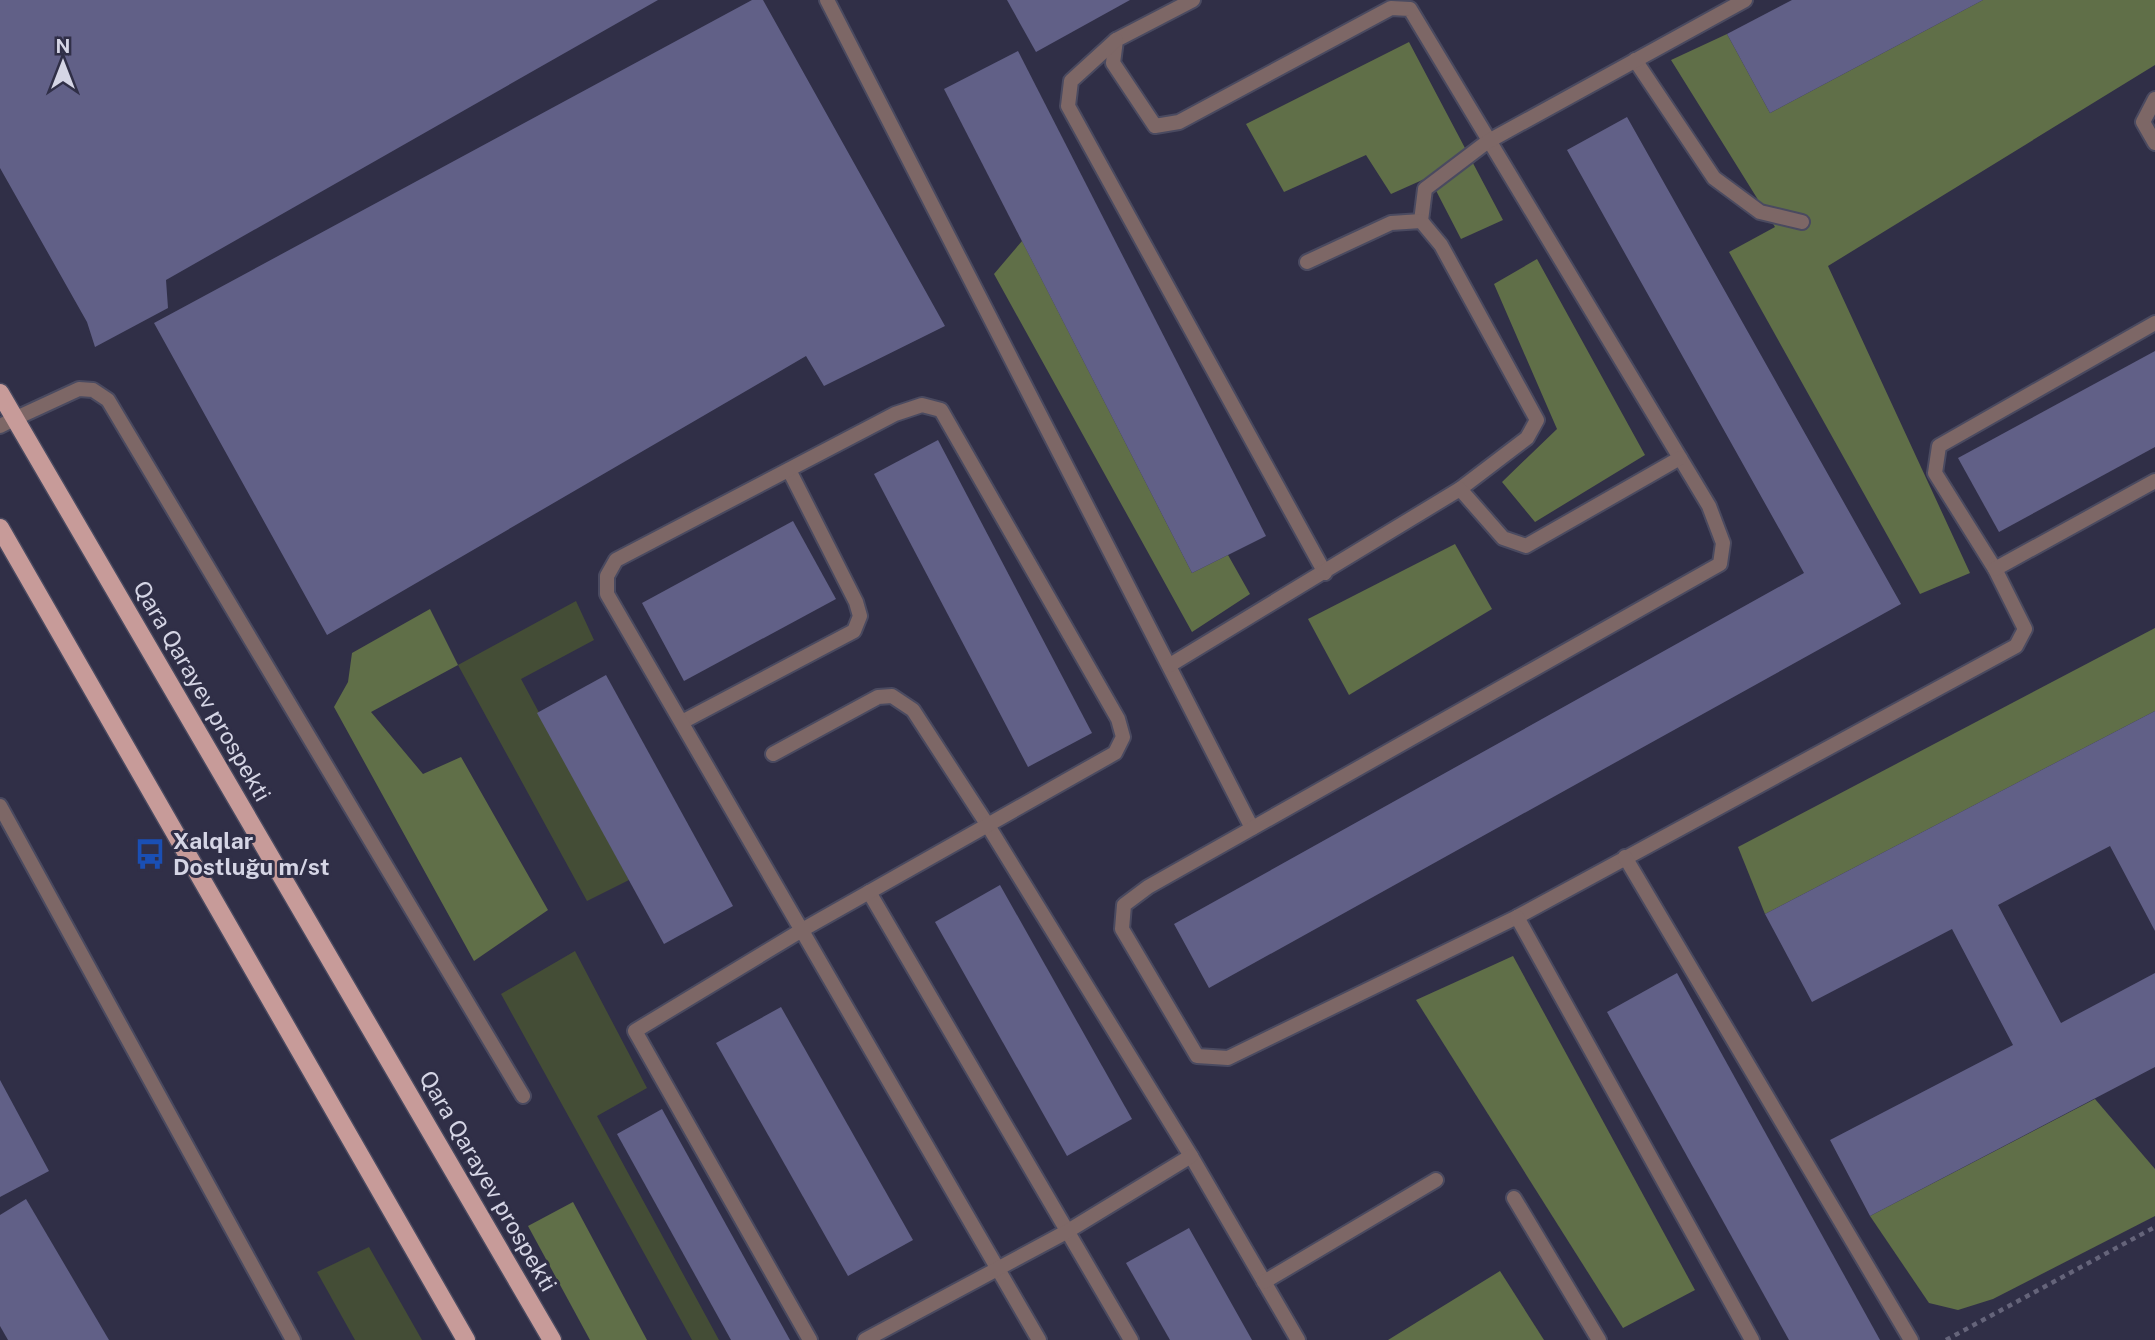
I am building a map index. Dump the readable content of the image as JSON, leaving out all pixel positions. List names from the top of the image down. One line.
{"streets":{"main road":["Qara Qarayev prospekti"]},"places":{"bus stop":["Xalqlar Dostluğu m/st"]},"north":"top"}
